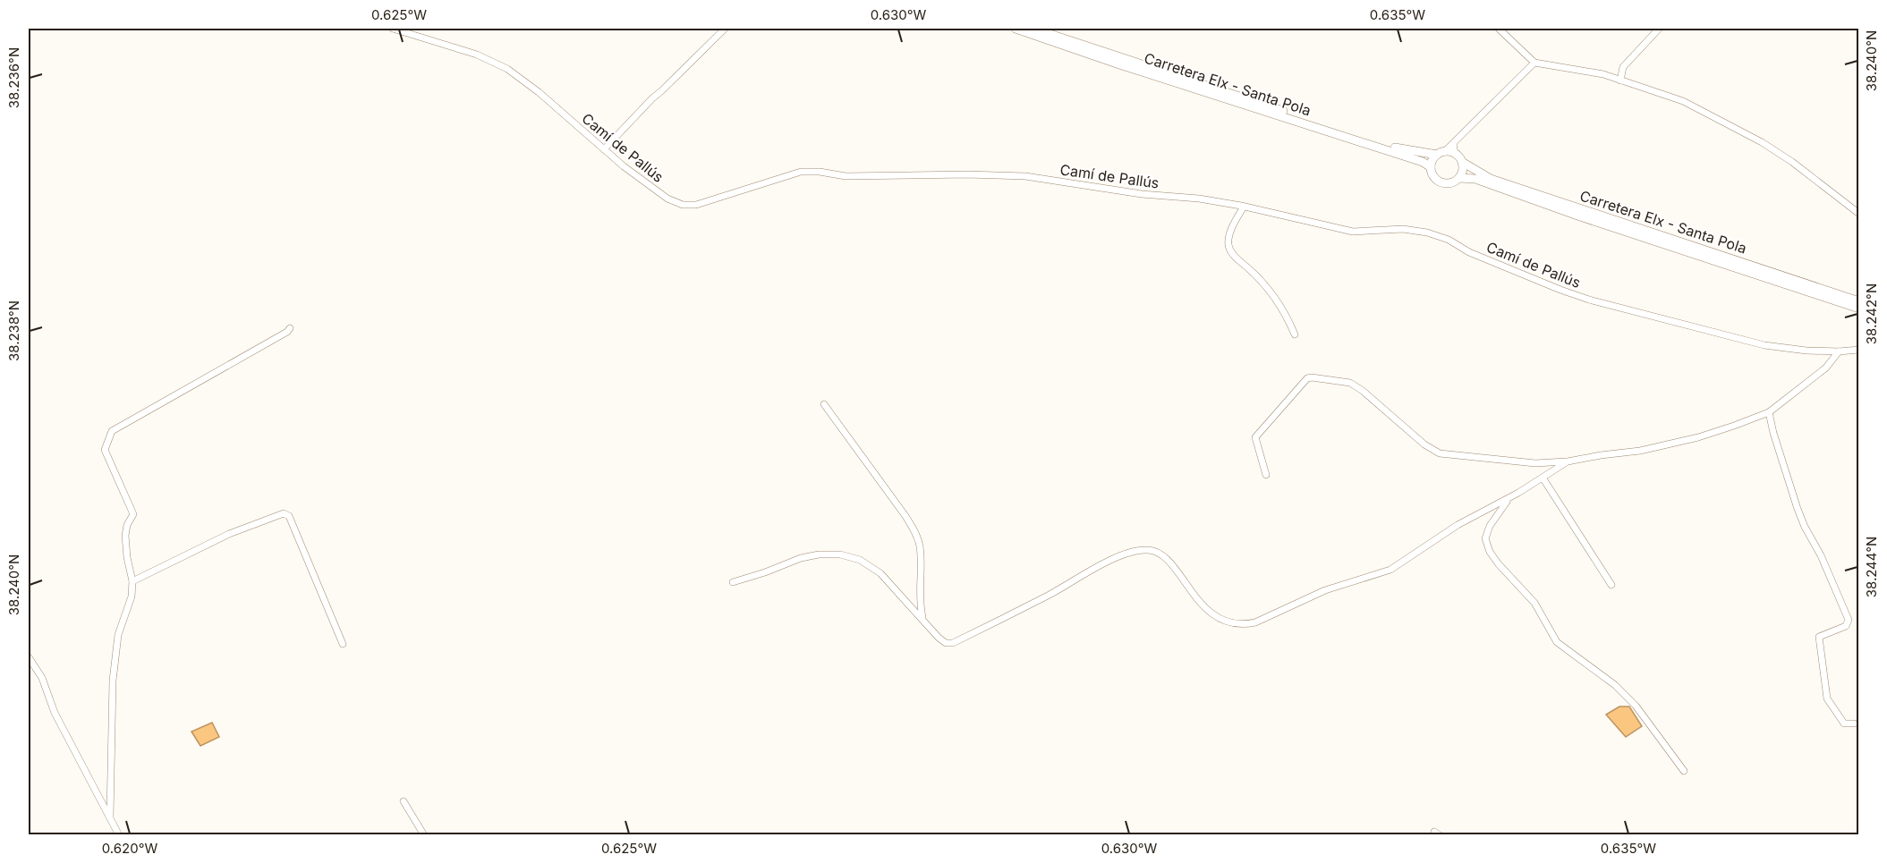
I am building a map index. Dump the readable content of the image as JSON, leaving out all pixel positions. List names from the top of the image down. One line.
{"streets":{"main road":["Carretera Elx - Santa Pola"],"street":["Camí de Pallús"]},"coordinates":["0.625°W","0.630°W","0.635°W","38.240°N","38.236°N","38.242°N","38.238°N","38.244°N","0.620°W"]}
